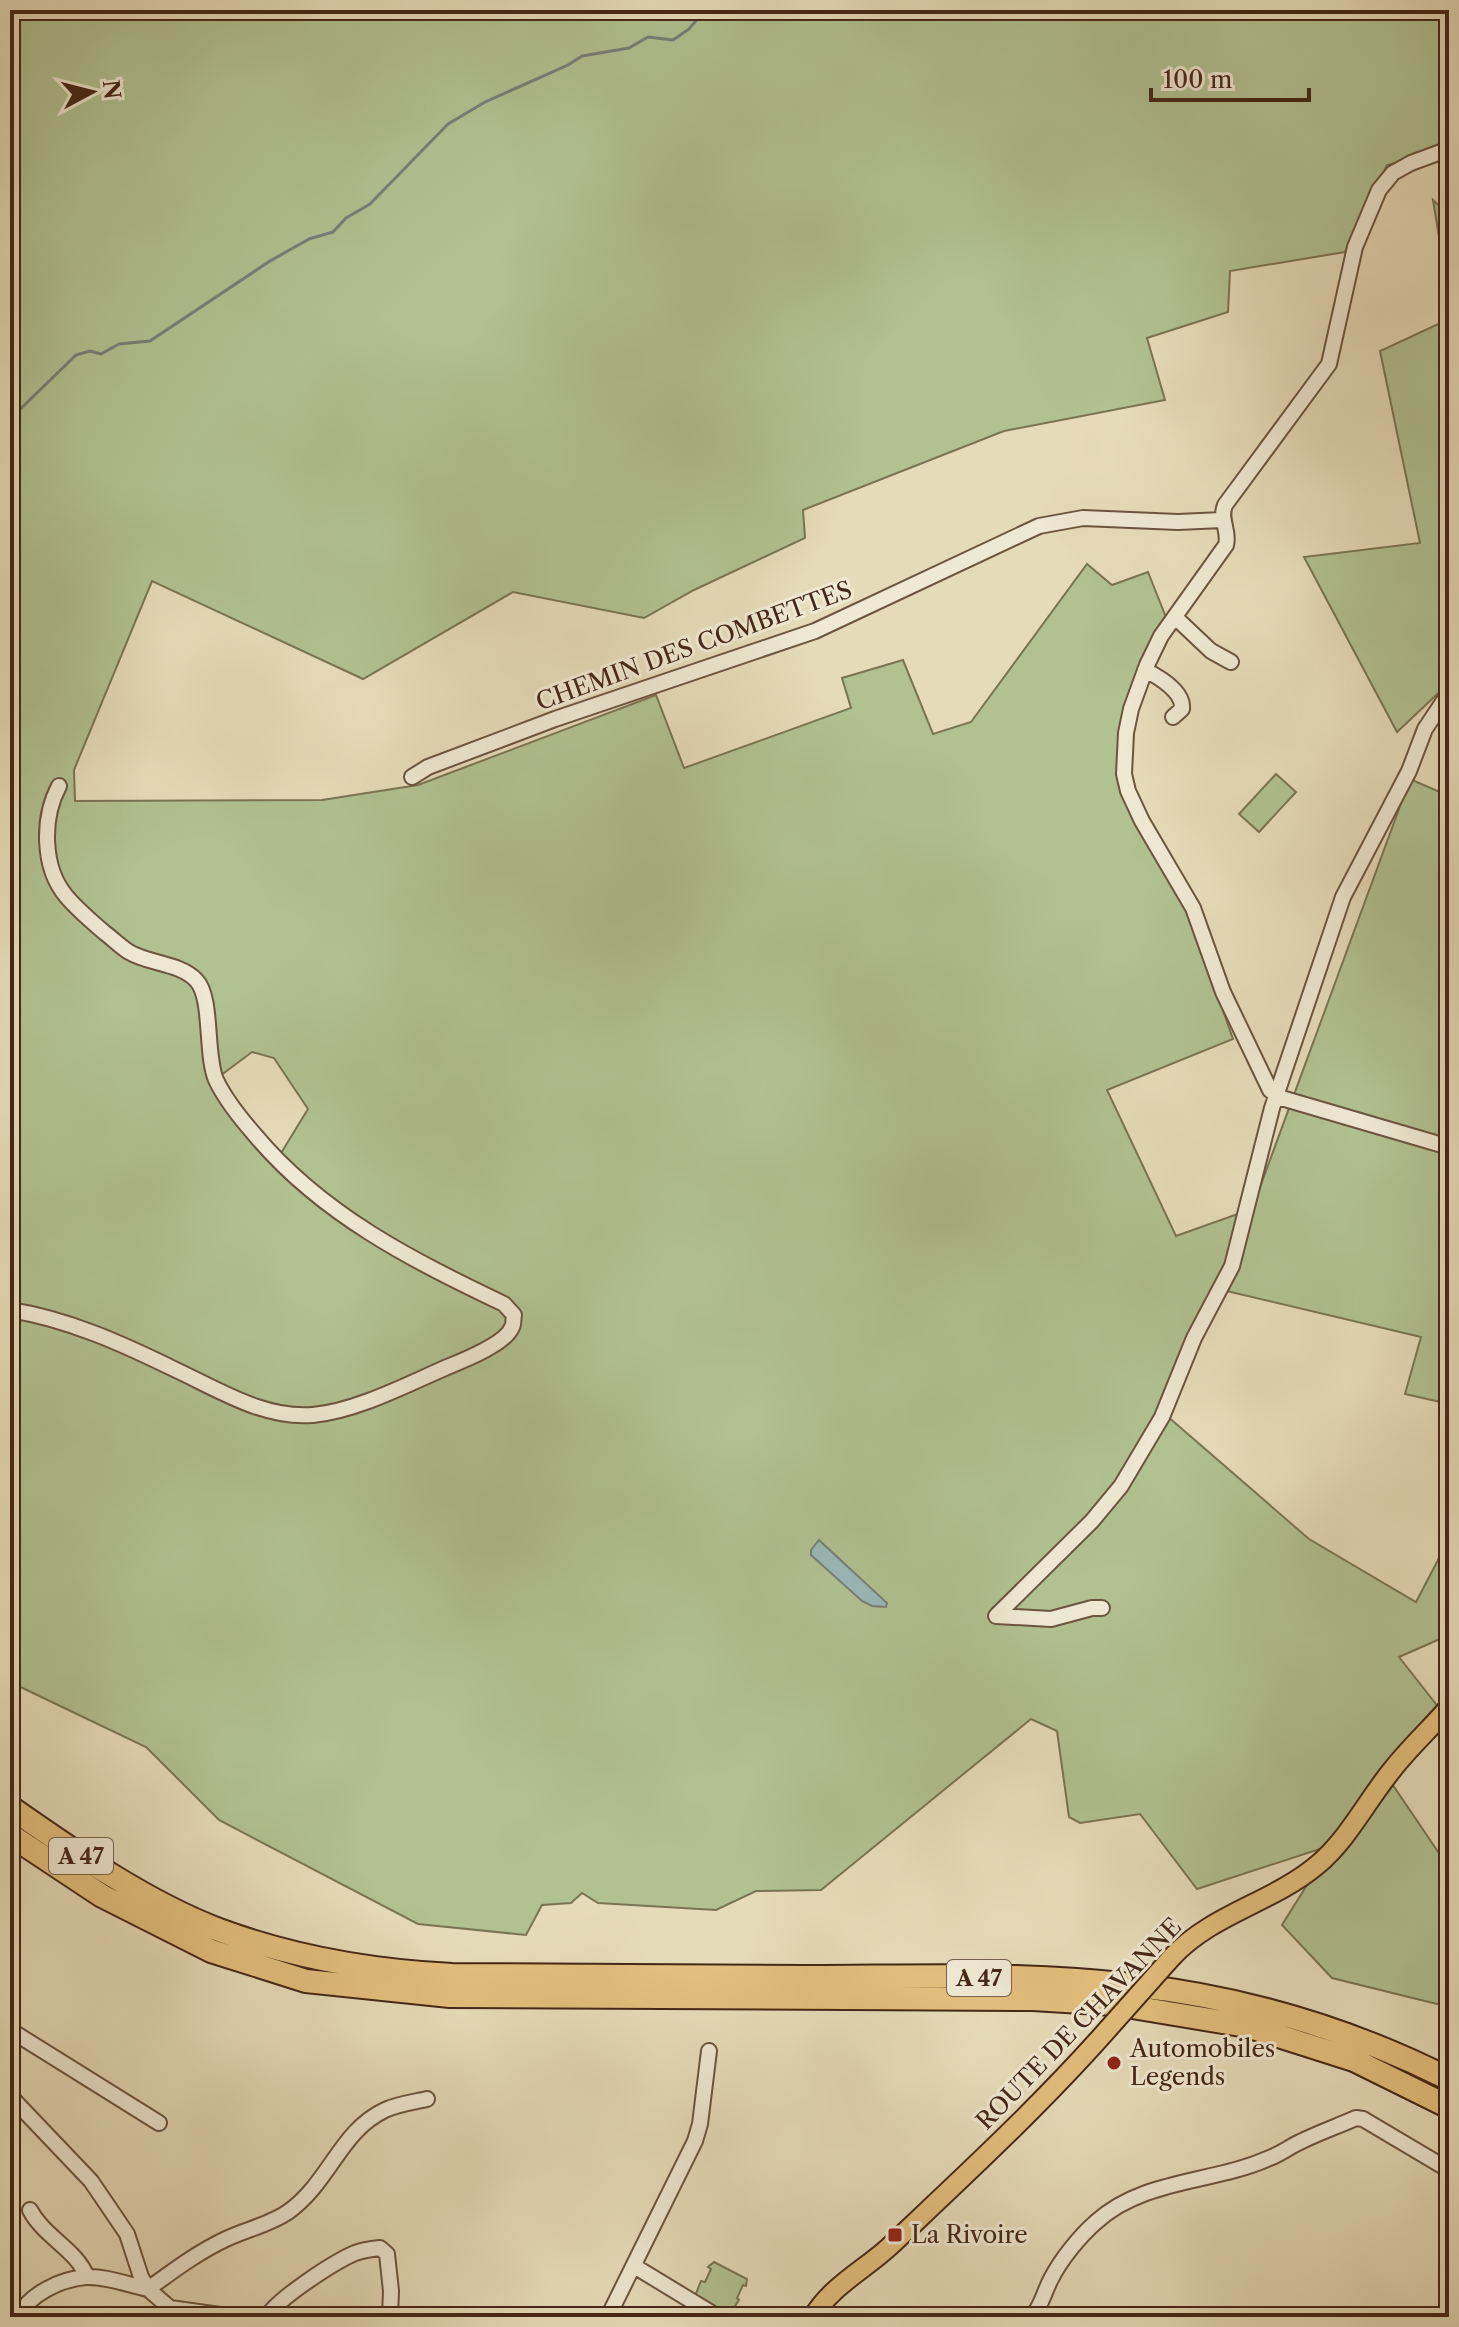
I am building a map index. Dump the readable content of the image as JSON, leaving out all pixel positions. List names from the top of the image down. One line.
{"streets":{"highway":["A 47"],"main road":["ROUTE DE CHAVANNE"],"street":["CHEMIN DES COMBETTES"]},"places":{"other":["Automobiles Legends"],"transit":["La Rivoire"]},"scale_bar":"100 m","north":"right"}
